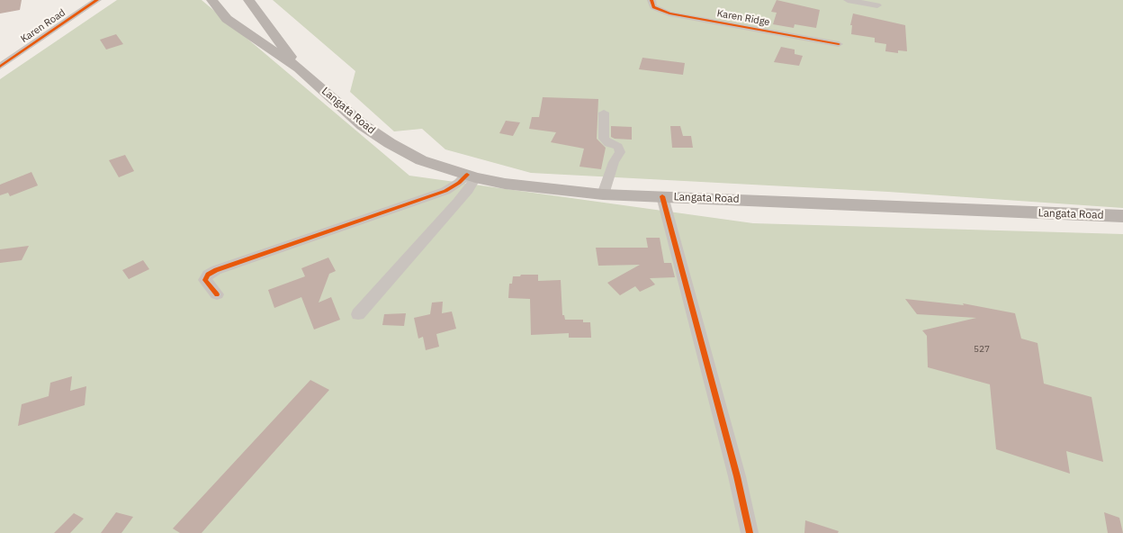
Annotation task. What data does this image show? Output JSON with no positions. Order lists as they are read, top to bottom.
{
  "streets": {
    "main road": ["Langata Road"],
    "street": ["Karen Ridge", "Karen Road"]
  },
  "house_numbers": ["527"]
}
